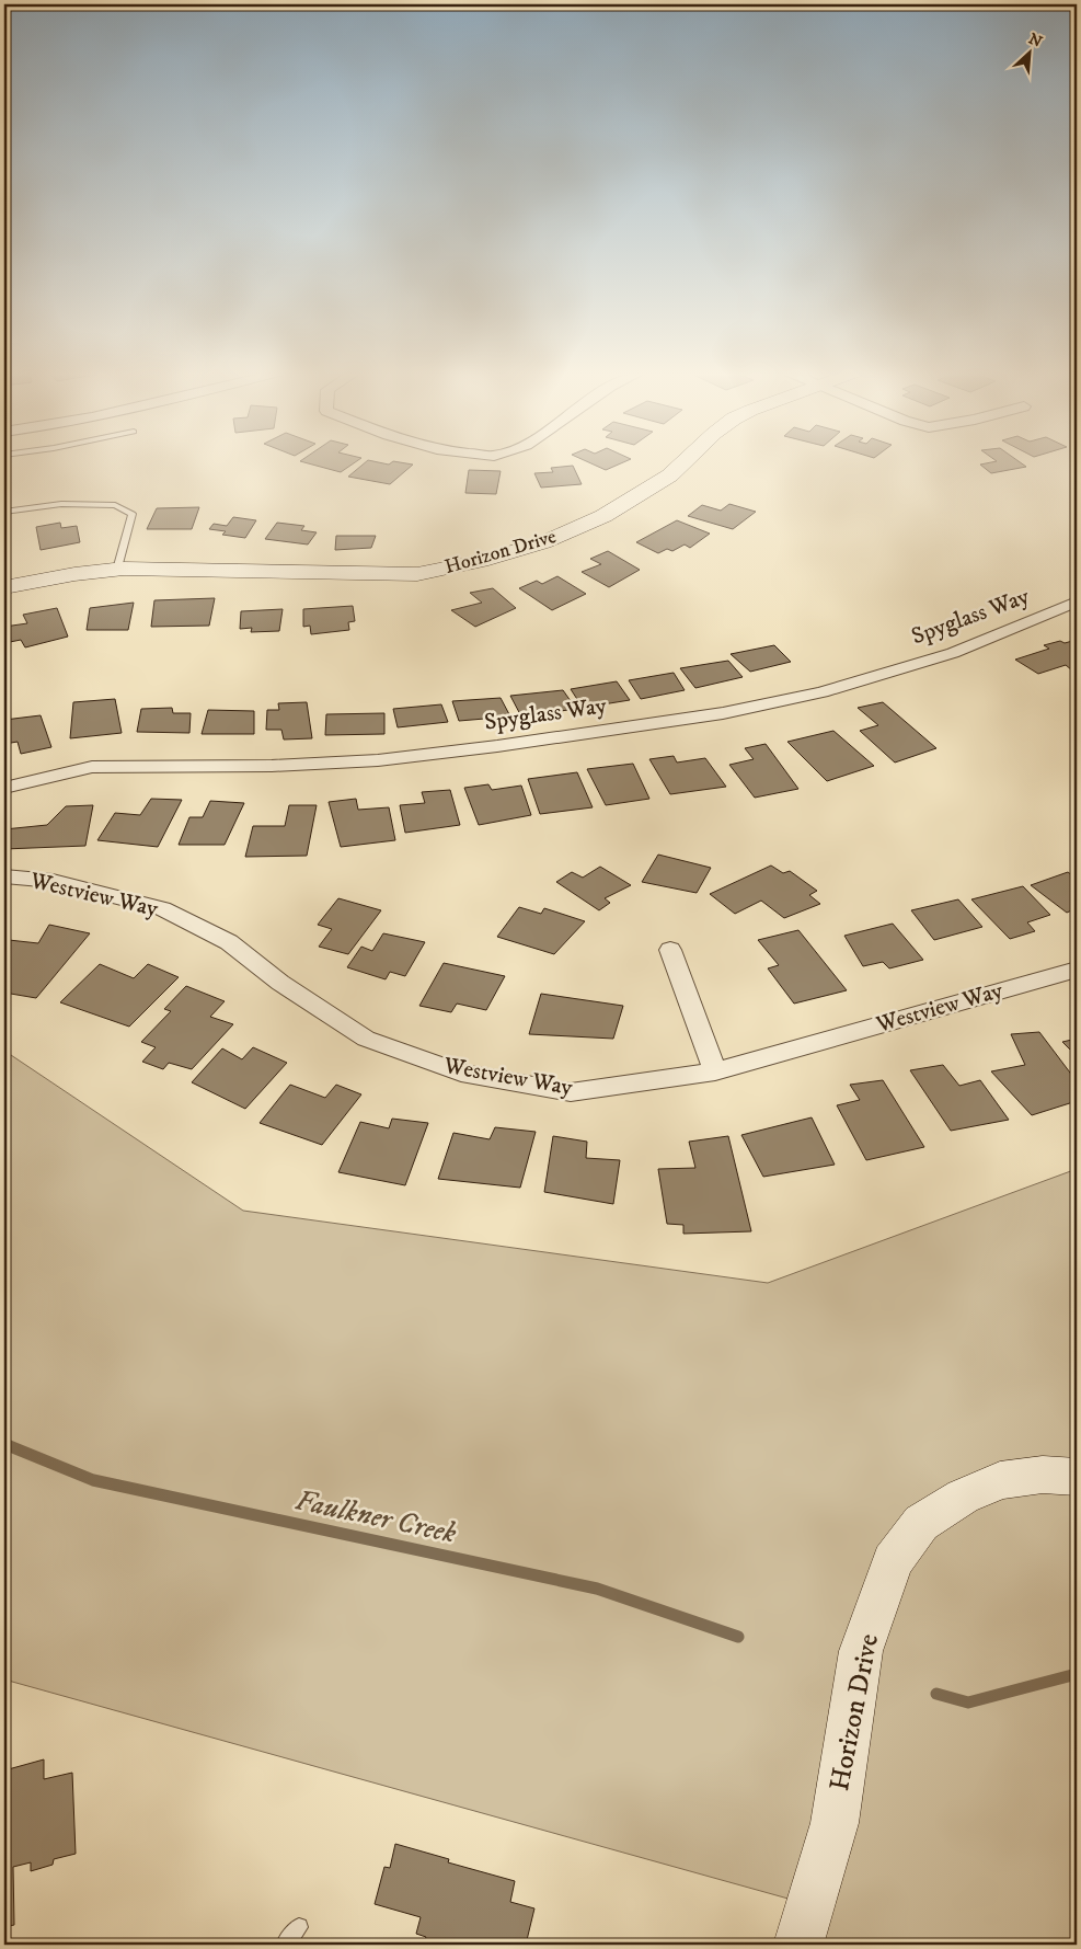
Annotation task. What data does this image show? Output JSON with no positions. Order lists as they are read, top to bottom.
{
  "streets": {
    "street": ["Horizon Drive", "Spyglass Way", "Westview Way"]
  },
  "water": ["Faulkner Creek"],
  "north": "top right"
}
